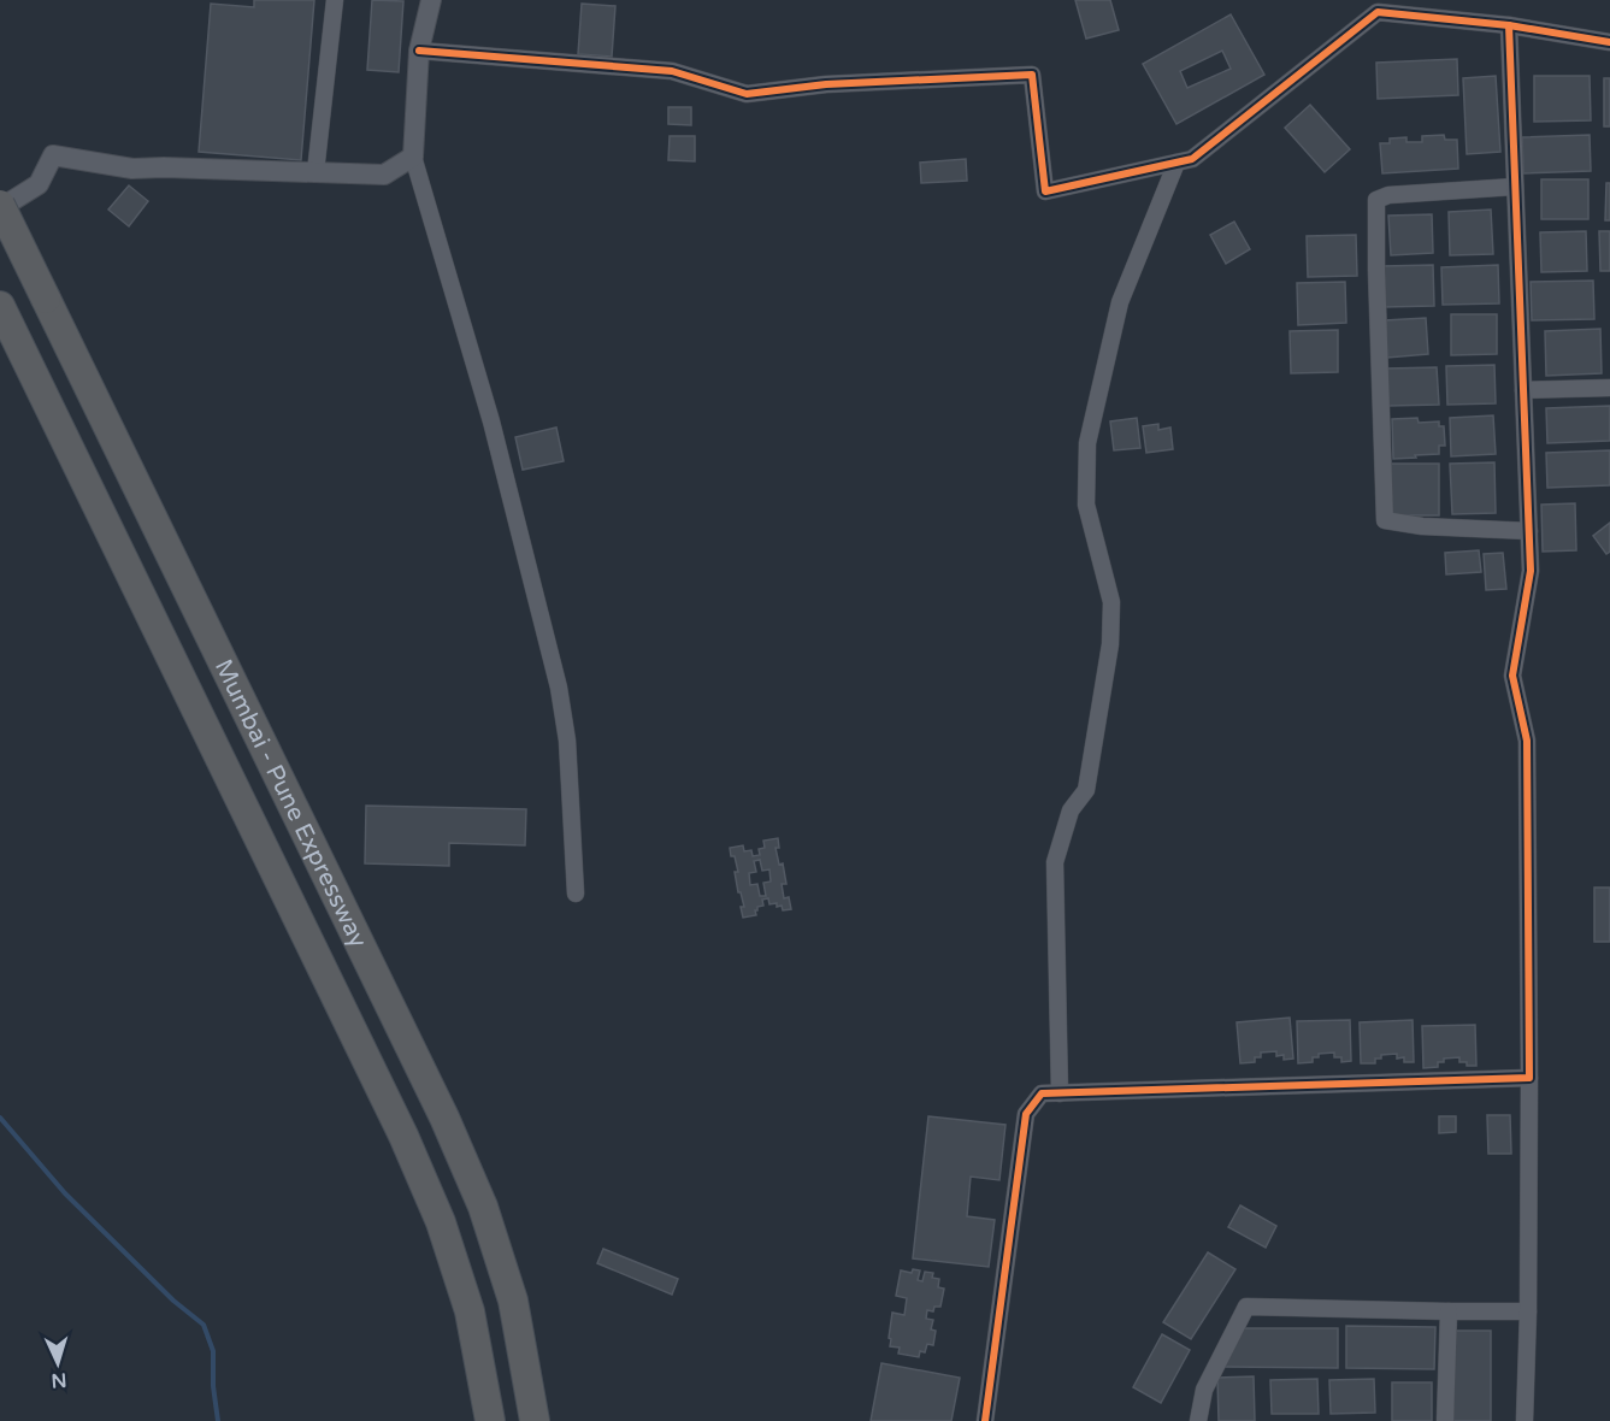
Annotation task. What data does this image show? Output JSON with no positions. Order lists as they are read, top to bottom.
{
  "streets": {
    "highway": ["Mumbai - Pune Expressway"]
  },
  "north": "bottom"
}
